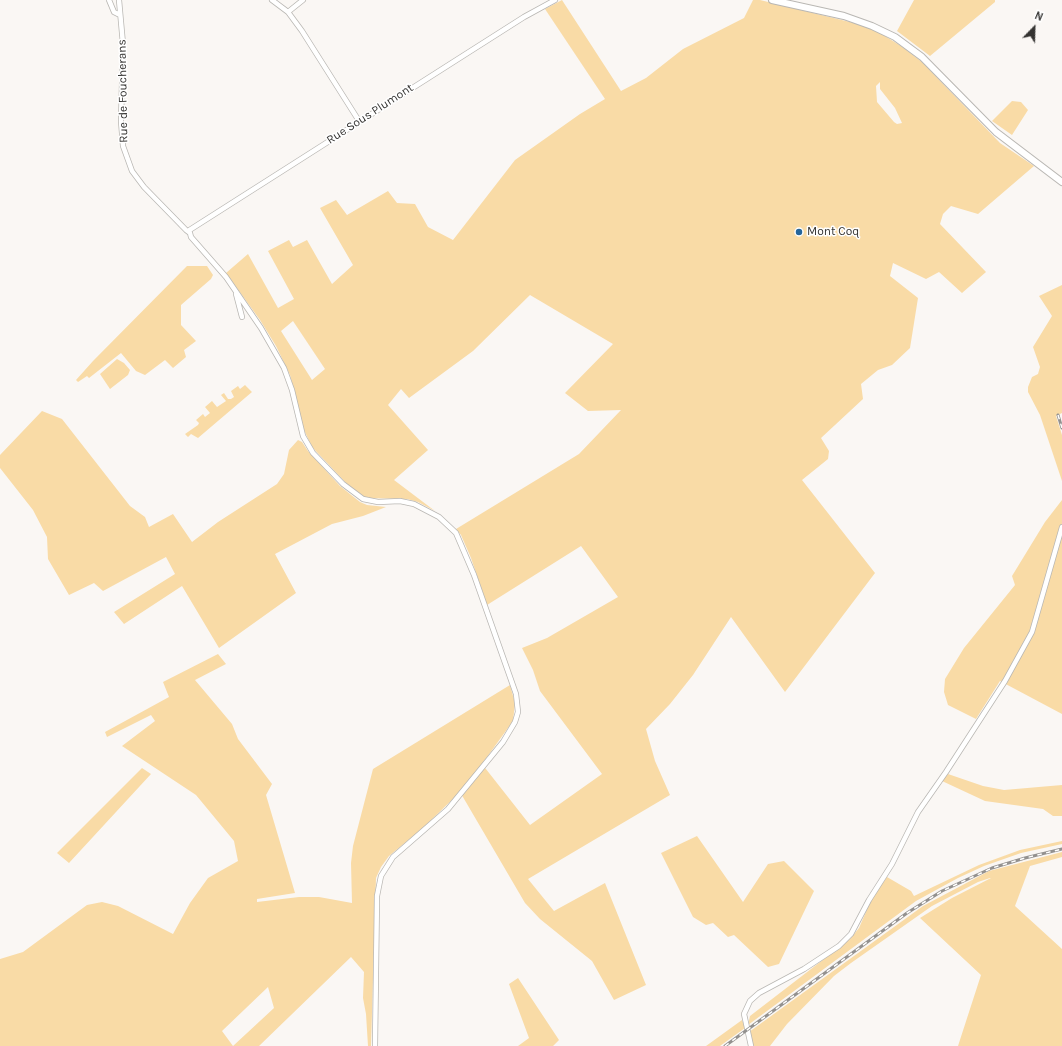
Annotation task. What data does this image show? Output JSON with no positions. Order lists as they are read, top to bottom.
{
  "streets": {
    "street": ["Rue de Foucherans", "Rue Sous Plumont"]
  },
  "crossings": [
    ["Rue de Foucherans", "Rue Sous Plumont"]
  ],
  "places": ["Mont Coq"],
  "north": "top right"
}
